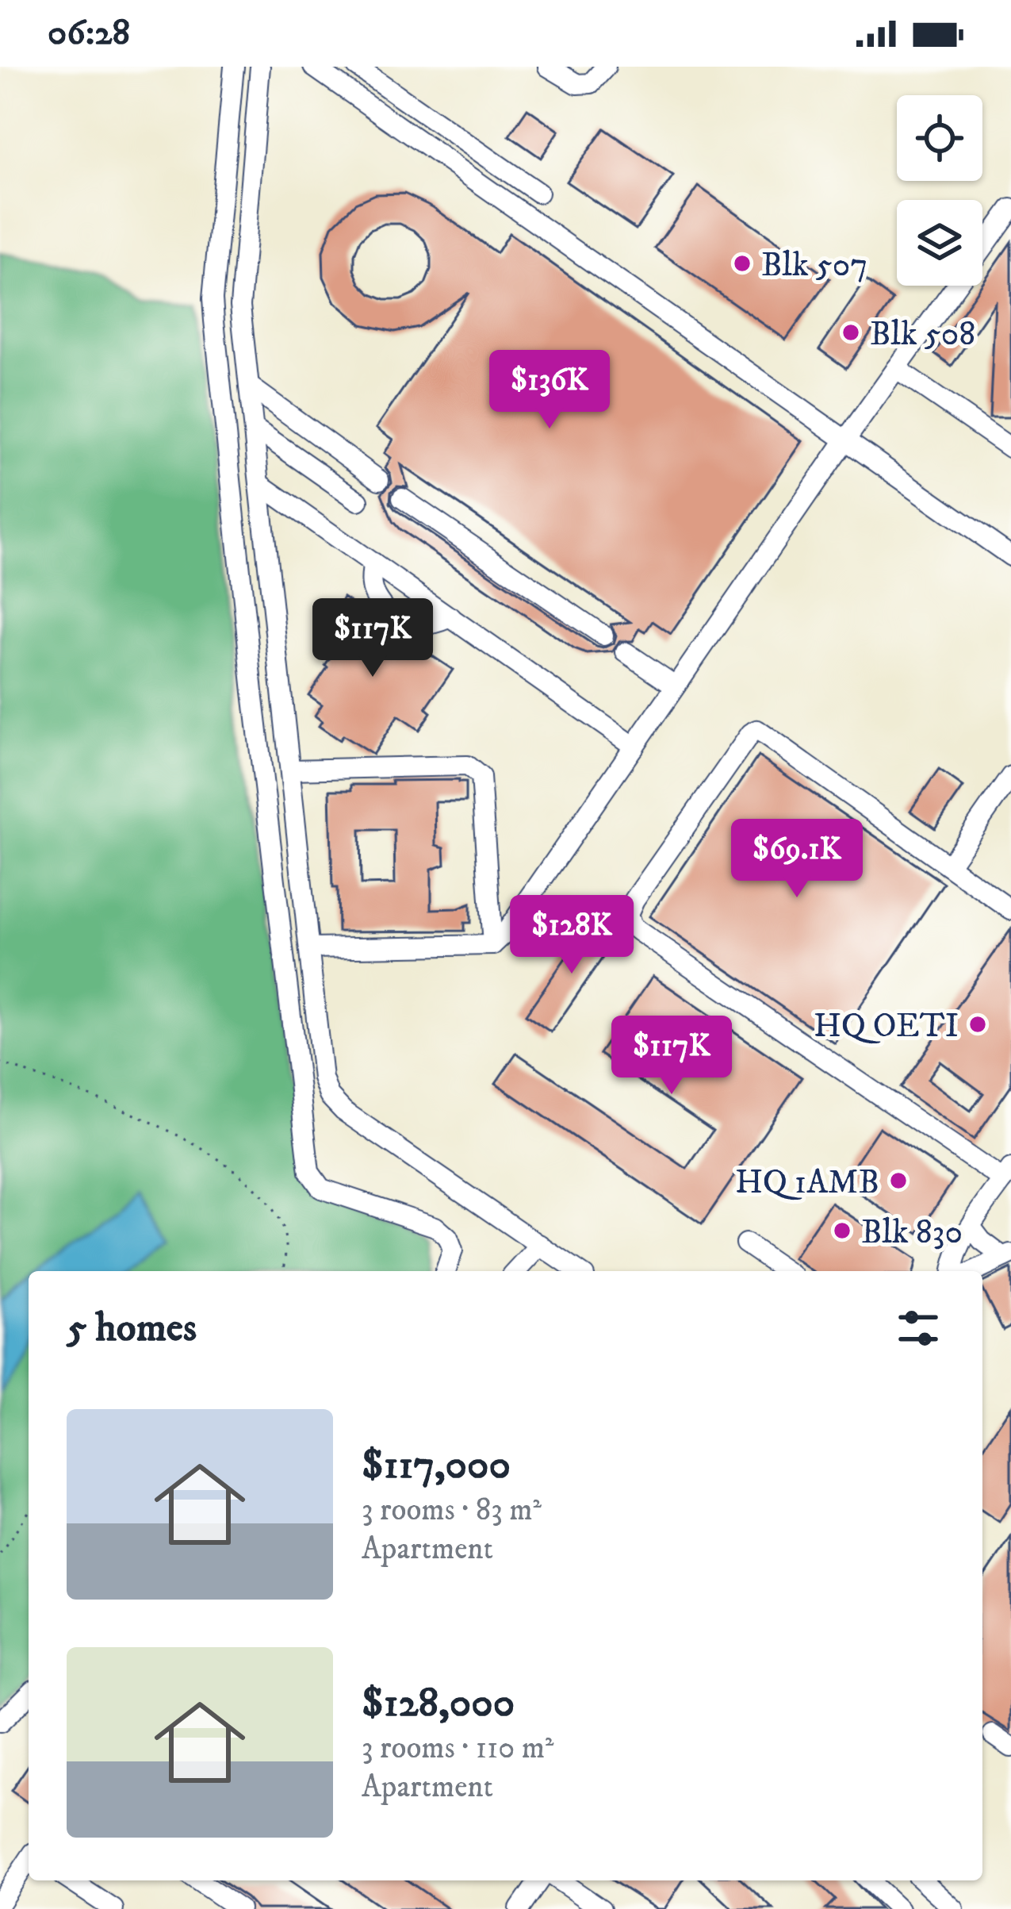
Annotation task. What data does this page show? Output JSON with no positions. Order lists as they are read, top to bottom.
{
  "places": [
    "Blk 507",
    "Blk 508",
    "HQ OETI",
    "HQ 1AMB",
    "Blk 830"
  ],
  "page": {
    "status": "06:28",
    "price": [
      "$136K",
      "$117K",
      "$69.1K",
      "$128K",
      "$117K"
    ],
    "heading": "5 homes",
    "list": [
      {
        "name": "$117,000",
        "note": "3 rooms · 83 m² · Apartment"
      },
      {
        "name": "$128,000",
        "note": "3 rooms · 110 m² · Apartment"
      }
    ]
  }
}
